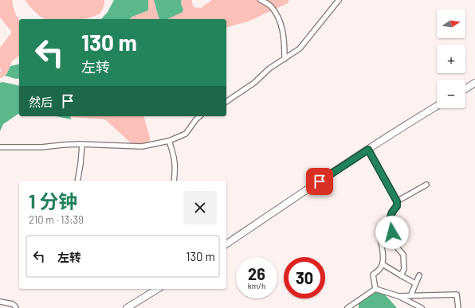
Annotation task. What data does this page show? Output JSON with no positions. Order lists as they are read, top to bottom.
{
  "north": "right",
  "page": {
    "map_buttons": ["+", "−"],
    "turn": ["130 m", "左转"],
    "then": "然后",
    "heading": ["1 分钟", "210 m · 13:39"],
    "list": [
      {
        "name": "左转",
        "value": "130 m"
      }
    ],
    "speed": "26 km/h",
    "limit": "30"
  }
}
